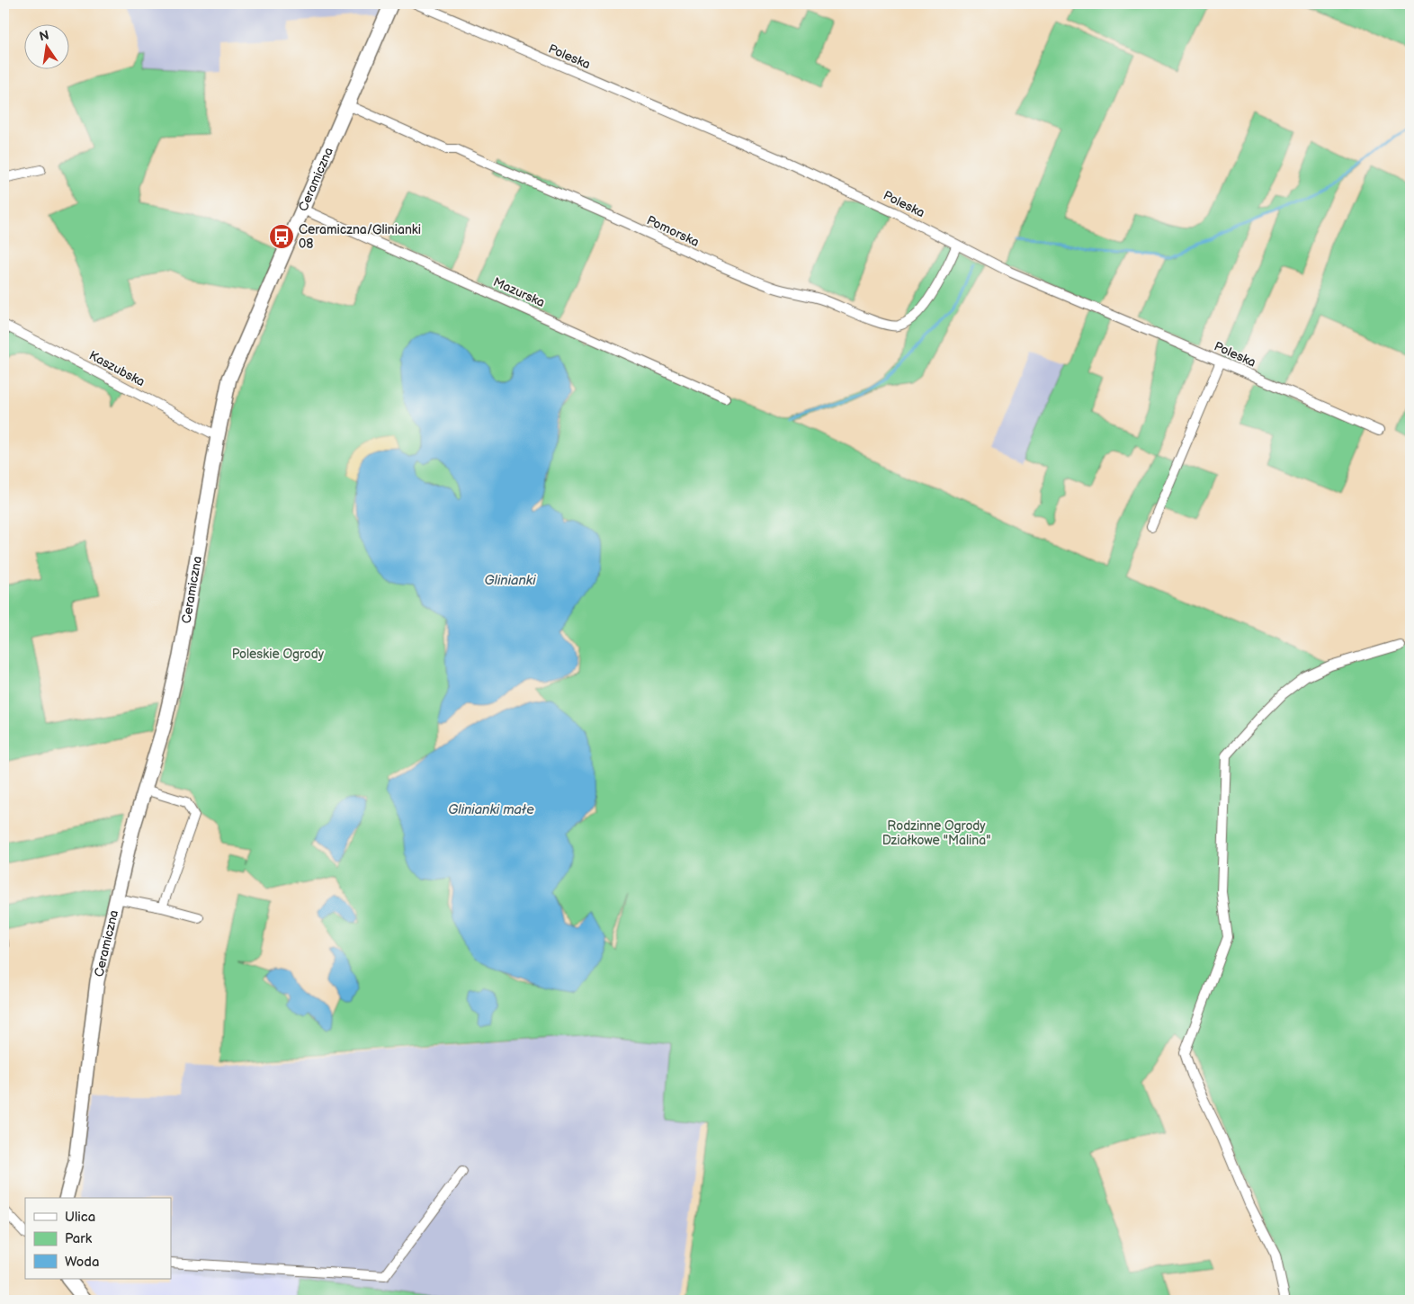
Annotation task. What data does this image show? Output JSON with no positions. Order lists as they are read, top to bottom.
{
  "streets": {
    "street": [
      "Poleska",
      "Ceramiczna",
      "Pomorska",
      "Mazurska",
      "Kaszubska"
    ]
  },
  "crossings": [
    ["Poleska", "Pomorska"],
    ["Ceramiczna", "Pomorska"],
    ["Ceramiczna", "Mazurska"],
    ["Ceramiczna", "Kaszubska"]
  ],
  "water": ["Glinianki", "Glinianki małe"],
  "parks": ["Poleskie Ogrody", "Rodzinne Ogrody Działkowe \"Malina\""],
  "places": {
    "bus stop": ["Ceramiczna/Glinianki 08"]
  },
  "legend": ["Ulica", "Park", "Woda"],
  "north": "top"
}
